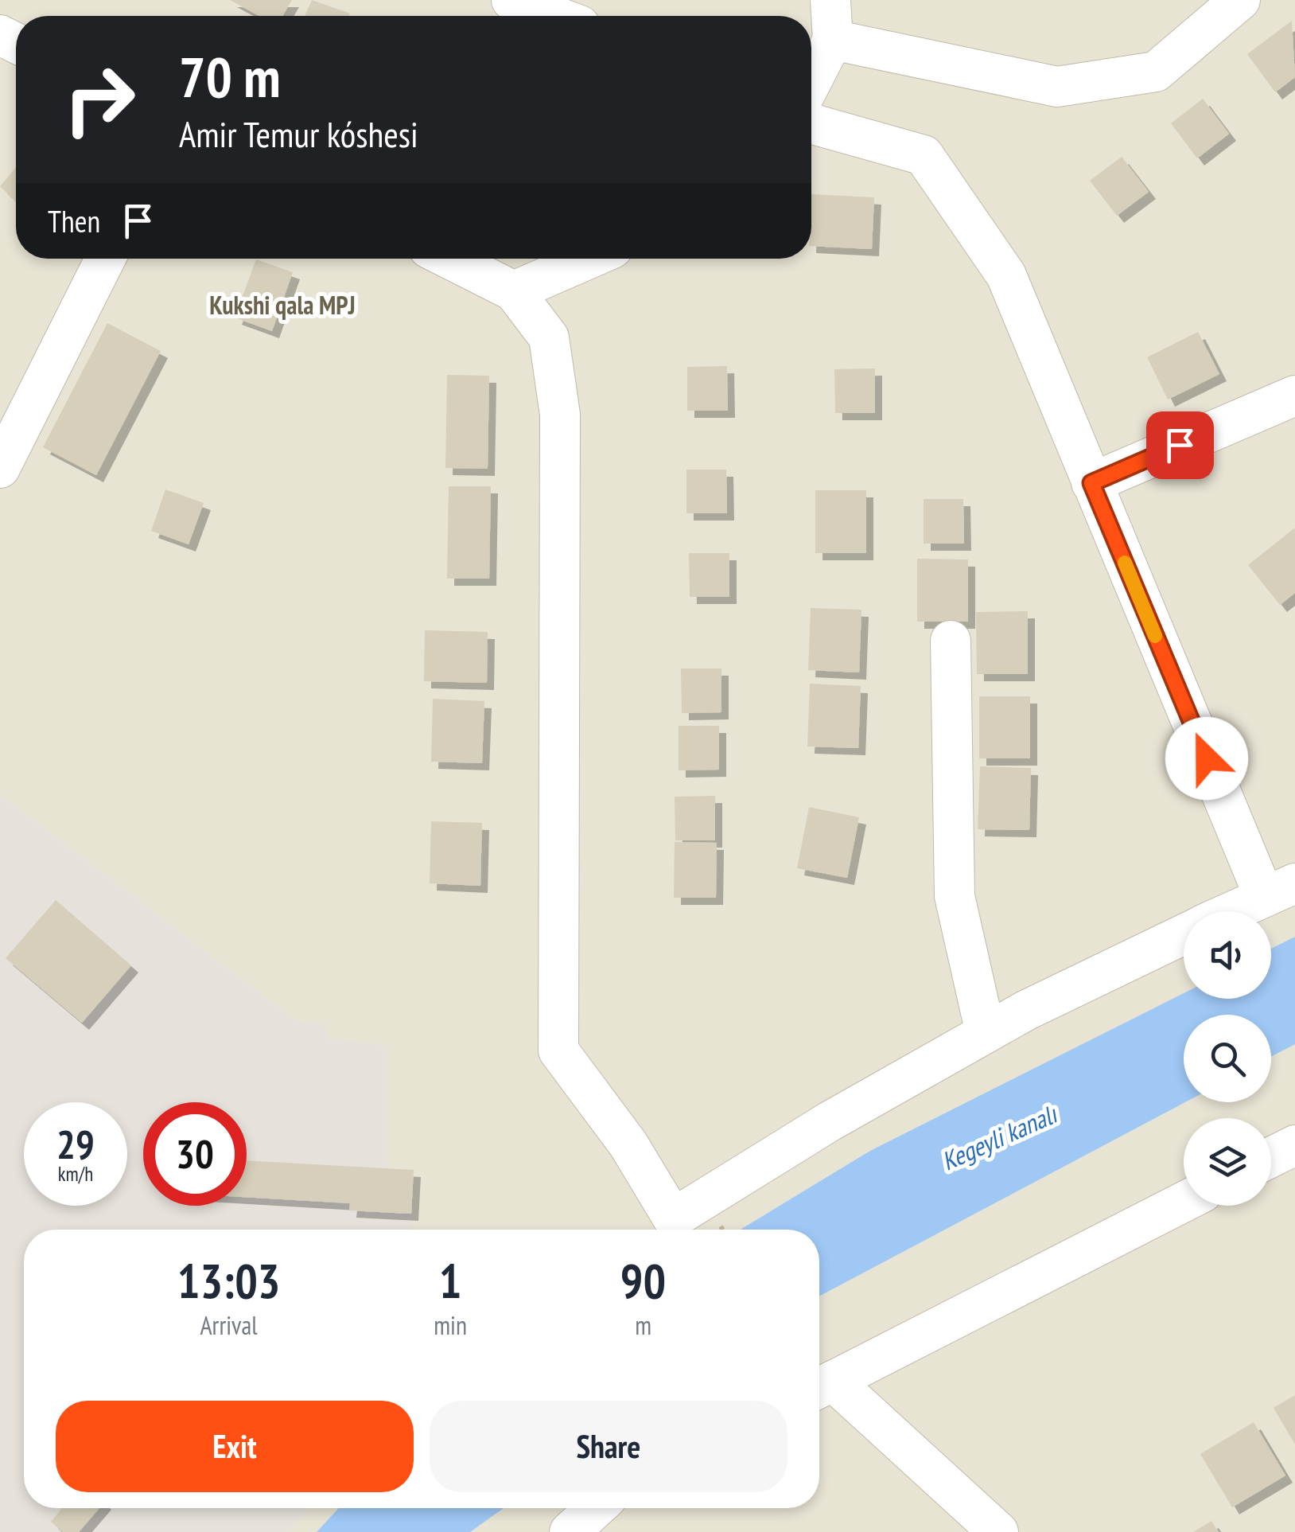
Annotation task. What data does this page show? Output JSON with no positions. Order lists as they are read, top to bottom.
{
  "districts": ["Kukshi qala MPJ"],
  "water": ["Kegeyli kanalı"],
  "page": {
    "turn": ["70 m", "Amir Temur kóshesi"],
    "then": "Then",
    "speed": "29 km/h",
    "limit": "30",
    "eta": [
      "13:03",
      "Arrival",
      "1",
      "min",
      "90",
      "m"
    ],
    "buttons": ["Exit", "Share"]
  }
}
